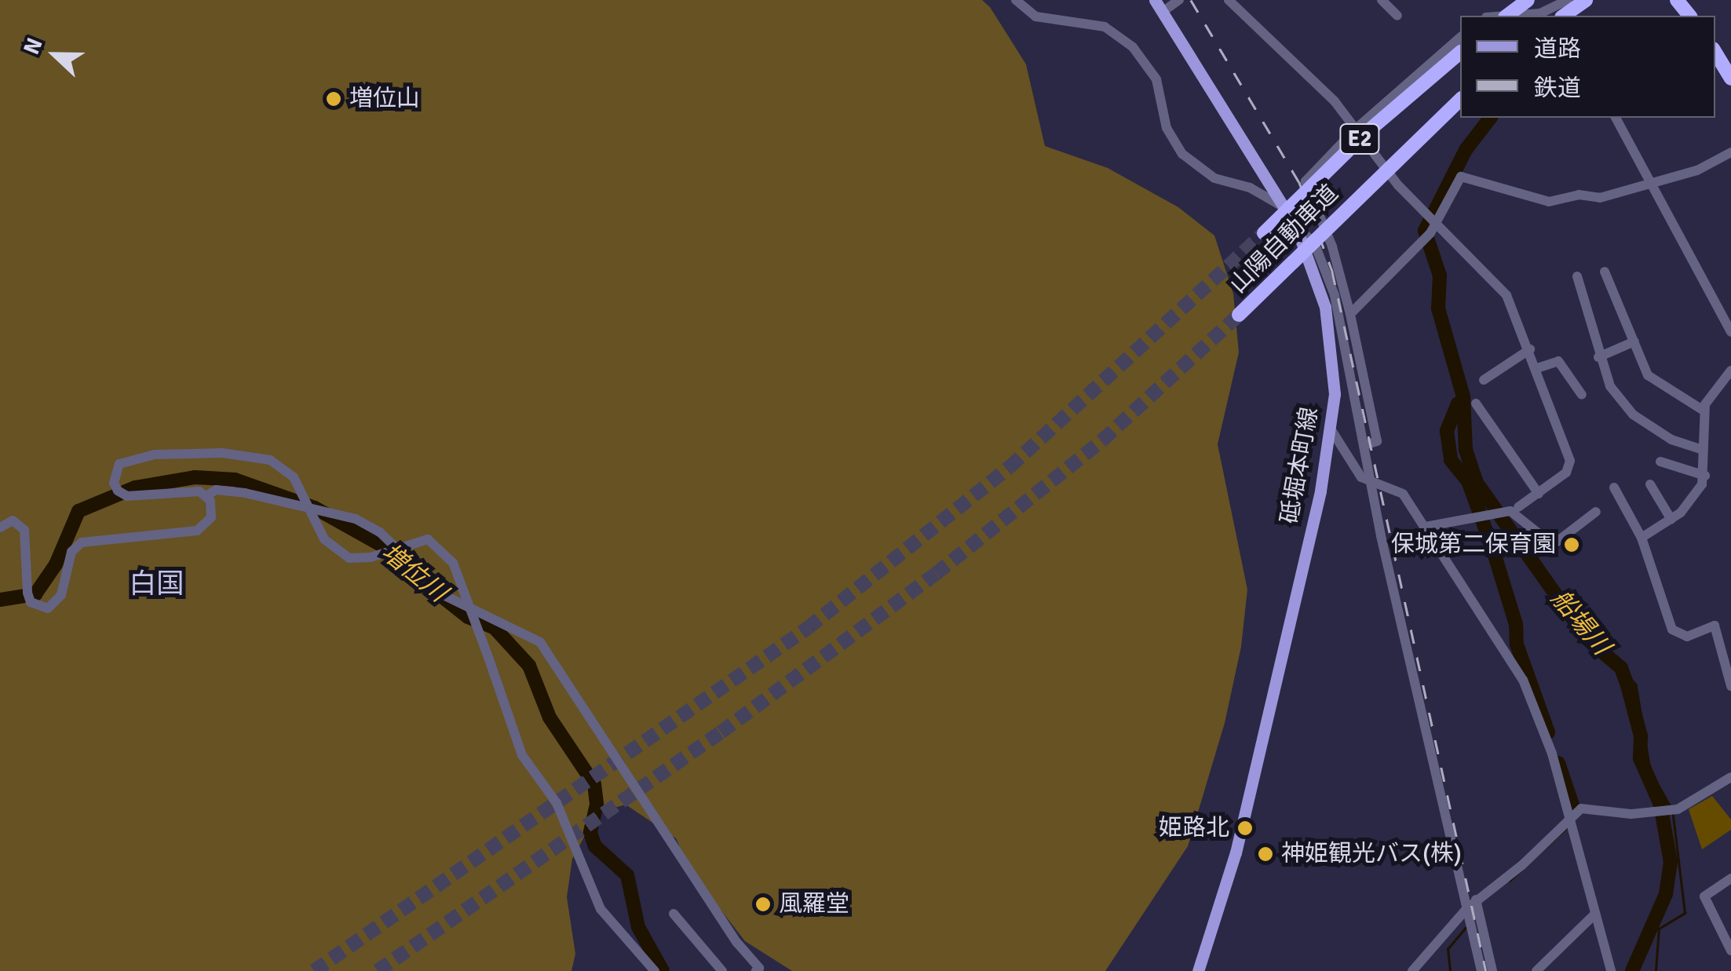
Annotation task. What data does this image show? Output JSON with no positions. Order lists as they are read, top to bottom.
{
  "streets": {
    "highway": ["E2", "山陽自動車道"],
    "main road": ["砥堀本町線"]
  },
  "districts": ["白国"],
  "water": ["増位川", "船場川"],
  "places": [
    "増位山",
    "保城第二保育園",
    "姫路北",
    "神姫観光バス(株)",
    "風羅堂"
  ],
  "legend": ["道路", "鉄道"],
  "north": "left"
}
